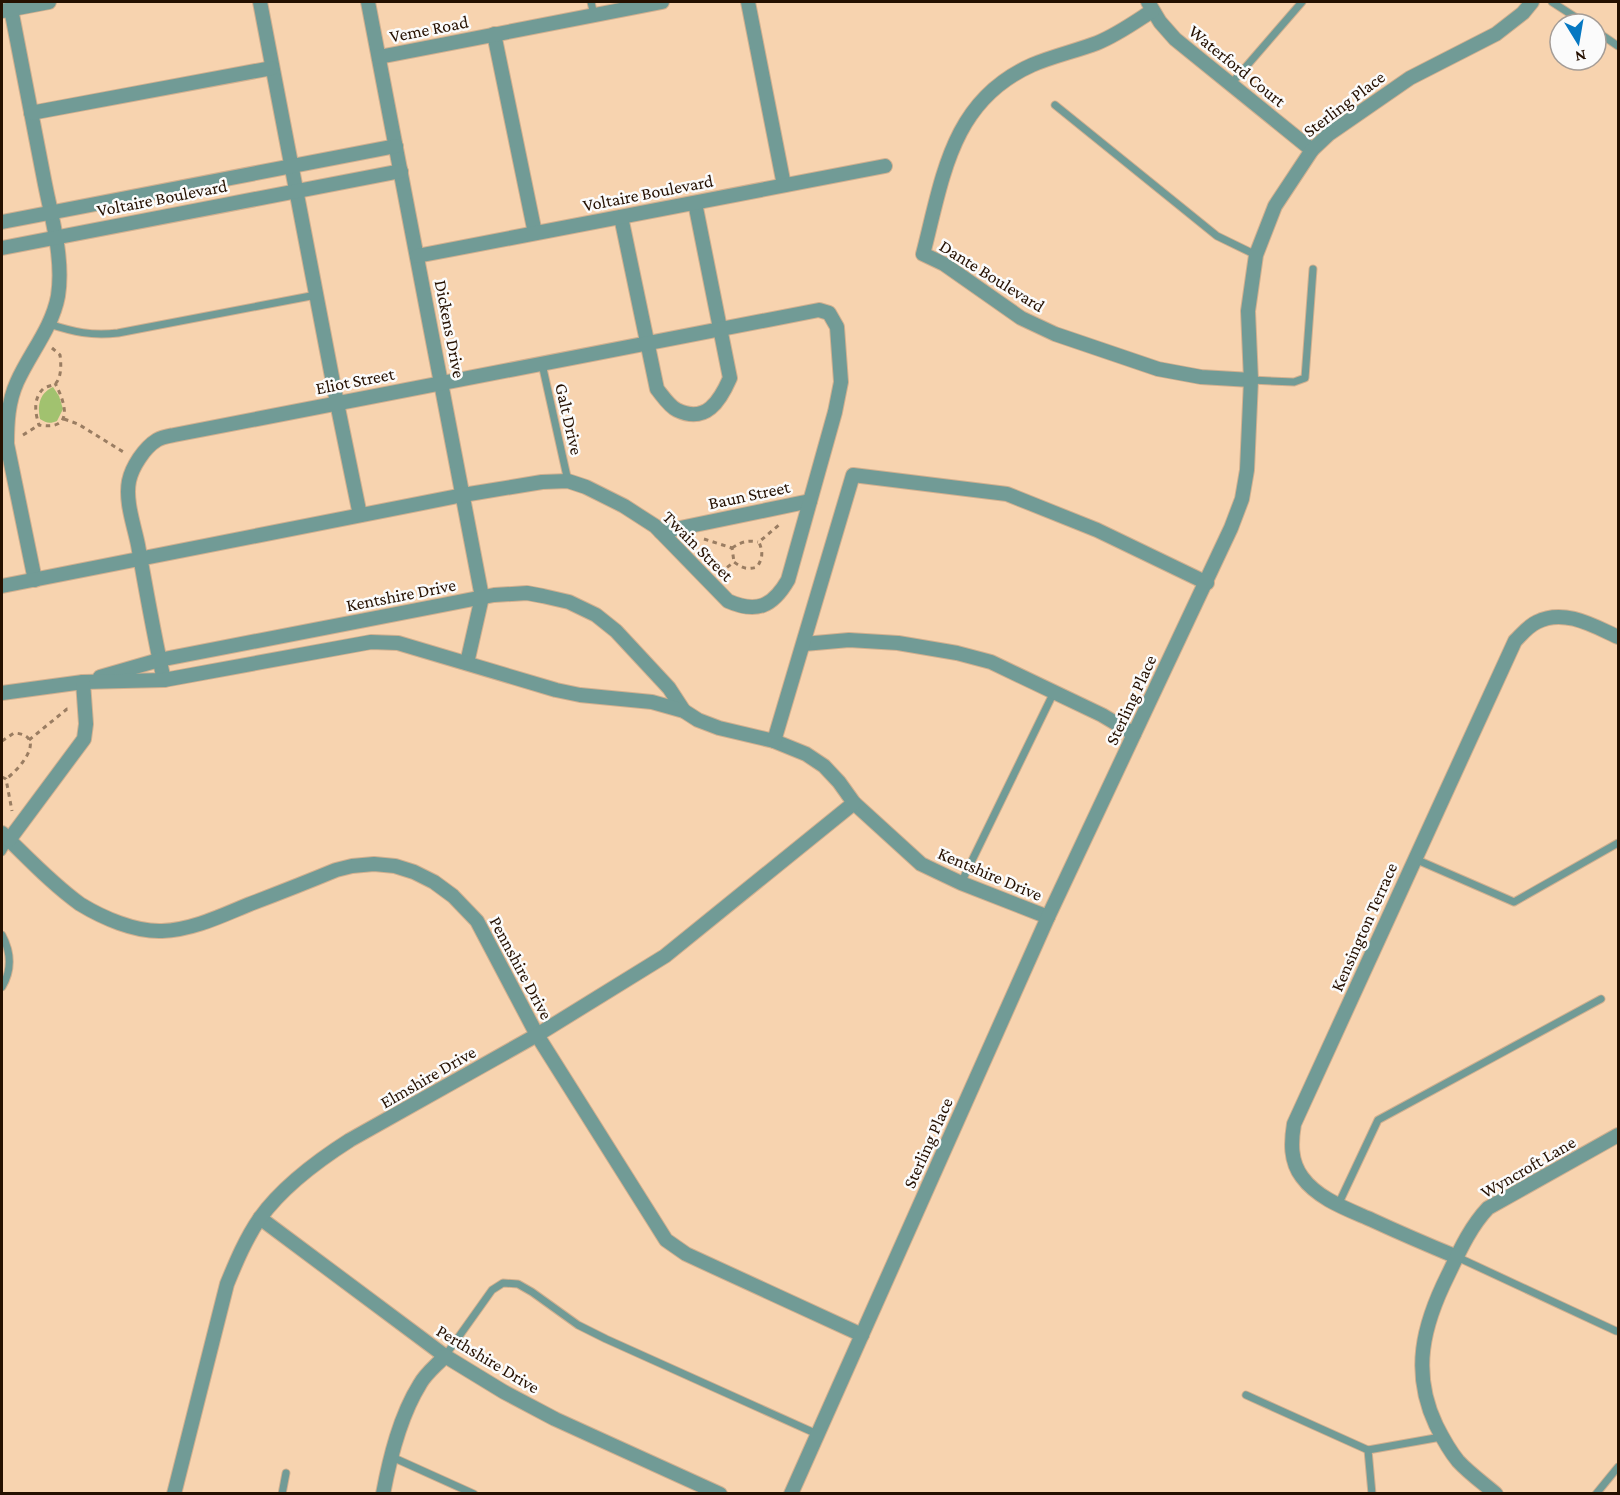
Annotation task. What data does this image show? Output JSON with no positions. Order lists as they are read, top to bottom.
{
  "streets": {
    "street": [
      "Veme Road",
      "Waterford Court",
      "Sterling Place",
      "Voltaire Boulevard",
      "Dante Boulevard",
      "Dickens Drive",
      "Eliot Street",
      "Baun Street",
      "Twain Street",
      "Kentshire Drive",
      "Kensington Terrace",
      "Pennshire Drive",
      "Elmshire Drive",
      "Wyncroft Lane",
      "Perthshire Drive"
    ],
    "lane": ["Galt Drive"]
  },
  "crossings": [
    ["Veme Road", "Dickens Drive"],
    ["Waterford Court", "Sterling Place"],
    ["Waterford Court", "Dante Boulevard"],
    ["Sterling Place", "Dante Boulevard"],
    ["Sterling Place", "Kentshire Drive"],
    ["Sterling Place", "Pennshire Drive"],
    ["Voltaire Boulevard", "Dickens Drive"],
    ["Dickens Drive", "Eliot Street"],
    ["Dickens Drive", "Twain Street"],
    ["Dickens Drive", "Kentshire Drive"],
    ["Eliot Street", "Galt Drive"],
    ["Eliot Street", "Twain Street"],
    ["Eliot Street", "Kentshire Drive"],
    ["Galt Drive", "Twain Street"],
    ["Baun Street", "Twain Street"],
    ["Kentshire Drive", "Elmshire Drive"],
    ["Kensington Terrace", "Wyncroft Lane"],
    ["Pennshire Drive", "Elmshire Drive"],
    ["Elmshire Drive", "Perthshire Drive"]
  ],
  "north": "bottom"
}
